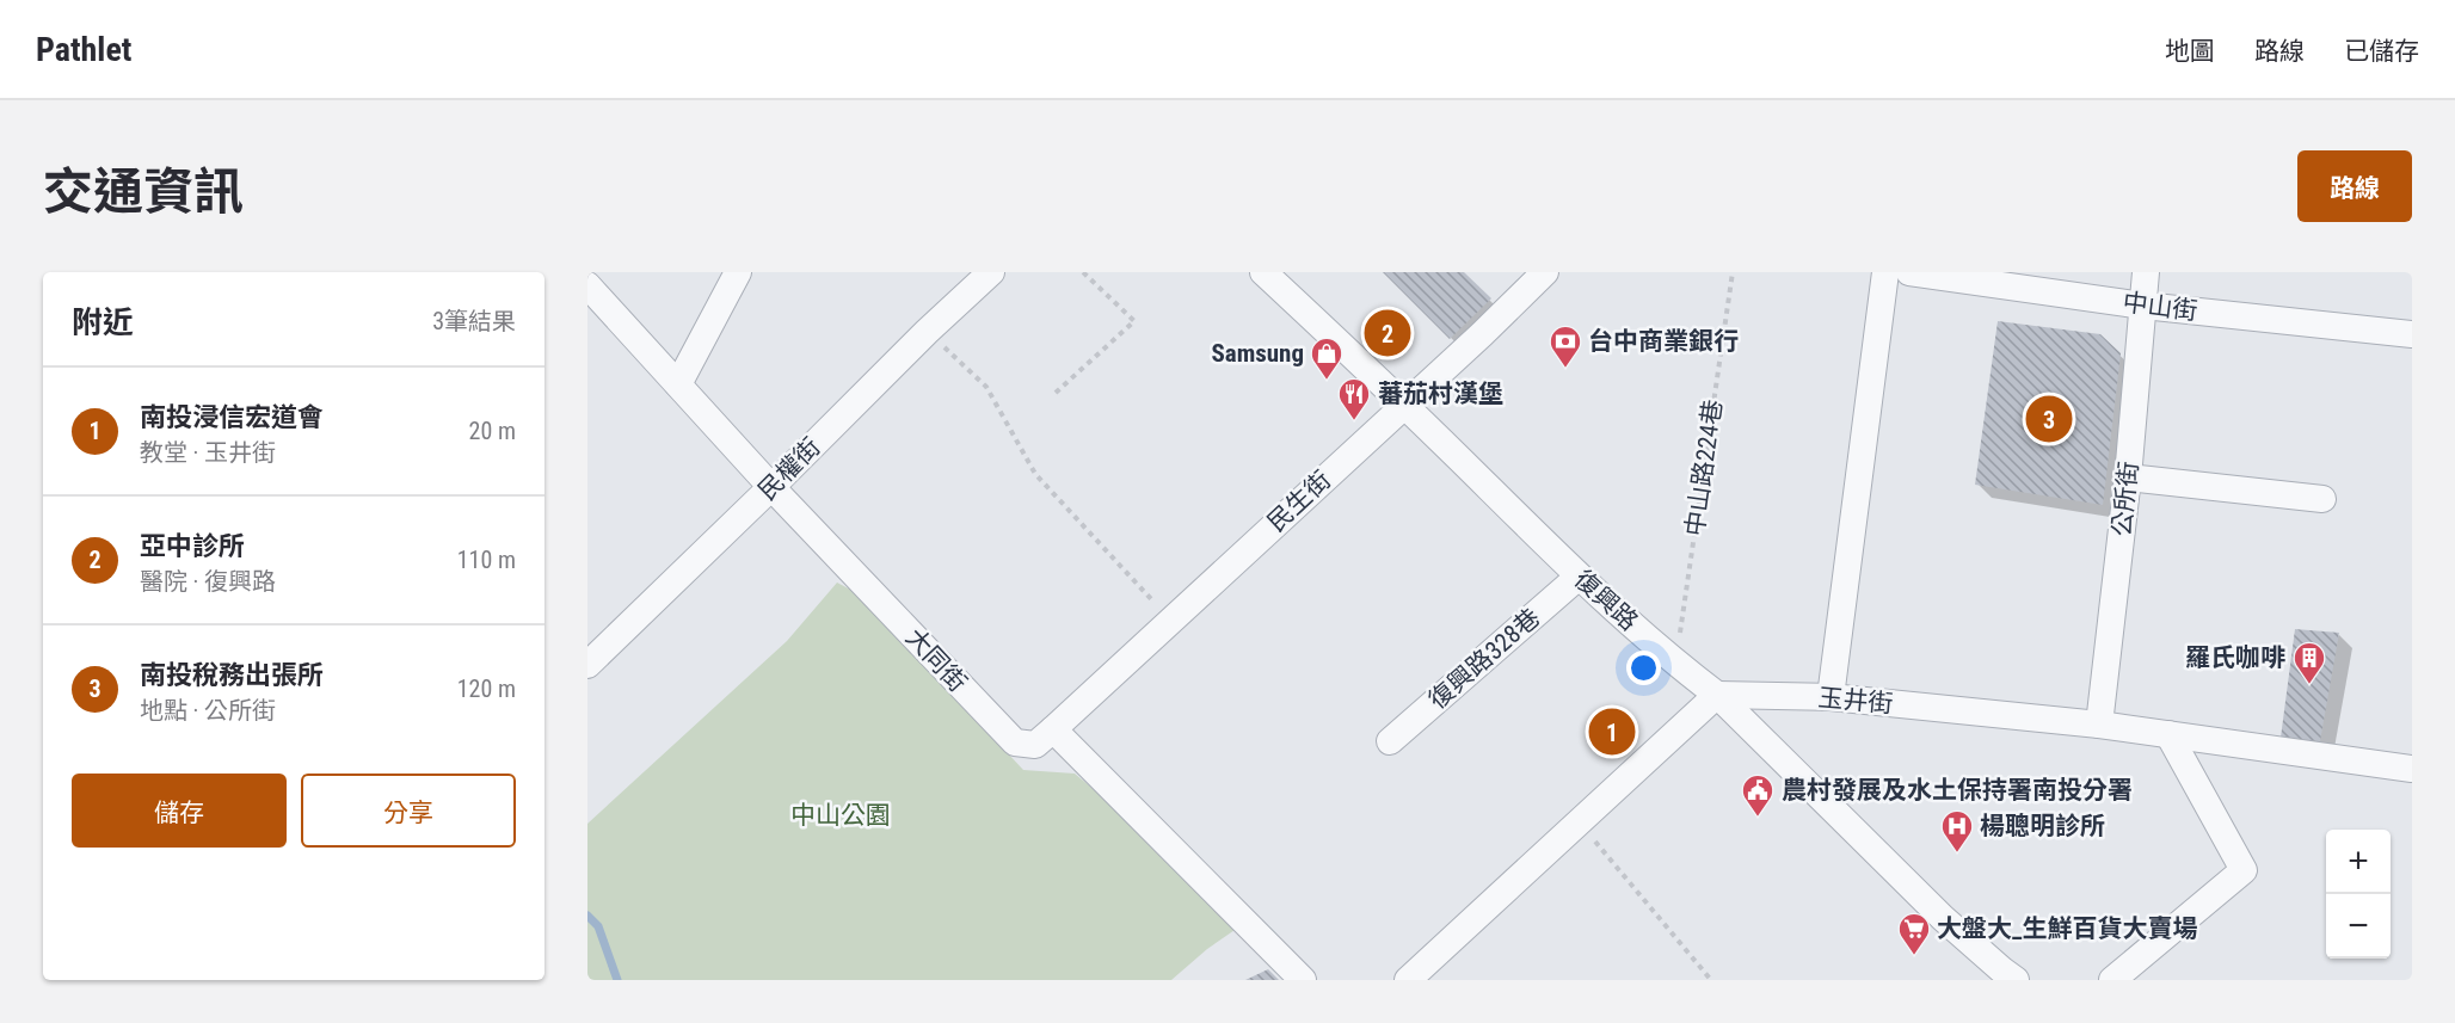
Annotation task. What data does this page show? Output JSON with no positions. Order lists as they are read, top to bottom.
{
  "streets": {
    "street": [
      "中山街",
      "民權街",
      "公所街",
      "民生街",
      "復興路",
      "復興路328巷",
      "大同街",
      "玉井街"
    ],
    "path": ["中山路224巷"]
  },
  "crossings": [
    ["中山街", "公所街"],
    ["中山路224巷", "復興路"],
    ["民權街", "大同街"],
    ["公所街", "玉井街"],
    ["民生街", "復興路"],
    ["民生街", "大同街"],
    ["復興路", "復興路328巷"],
    ["復興路", "玉井街"]
  ],
  "parks": ["中山公園"],
  "places": {
    "bank": ["台中商業銀行"],
    "shop": ["Samsung"],
    "restaurant": ["蕃茄村漢堡"],
    "building": ["羅氏咖啡"],
    "public building": ["農村發展及水土保持署南投分署"],
    "hospital": ["楊聰明診所"],
    "supermarket": ["大盤大_生鮮百貨大賣場"]
  },
  "page": {
    "header": "Pathlet",
    "nav": ["地圖", "路線", "已儲存"],
    "title": "交通資訊",
    "buttons": [
      "路線",
      ["儲存", "分享"]
    ],
    "heading": ["附近", "3筆結果"],
    "pins": ["2", "3", "1"],
    "list": [
      {
        "mark": "1",
        "name": "南投浸信宏道會",
        "note": "教堂 · 玉井街",
        "value": "20 m"
      },
      {
        "mark": "2",
        "name": "亞中診所",
        "note": "醫院 · 復興路",
        "value": "110 m"
      },
      {
        "mark": "3",
        "name": "南投稅務出張所",
        "note": "地點 · 公所街",
        "value": "120 m"
      }
    ],
    "map_buttons": ["+", "−"]
  }
}
